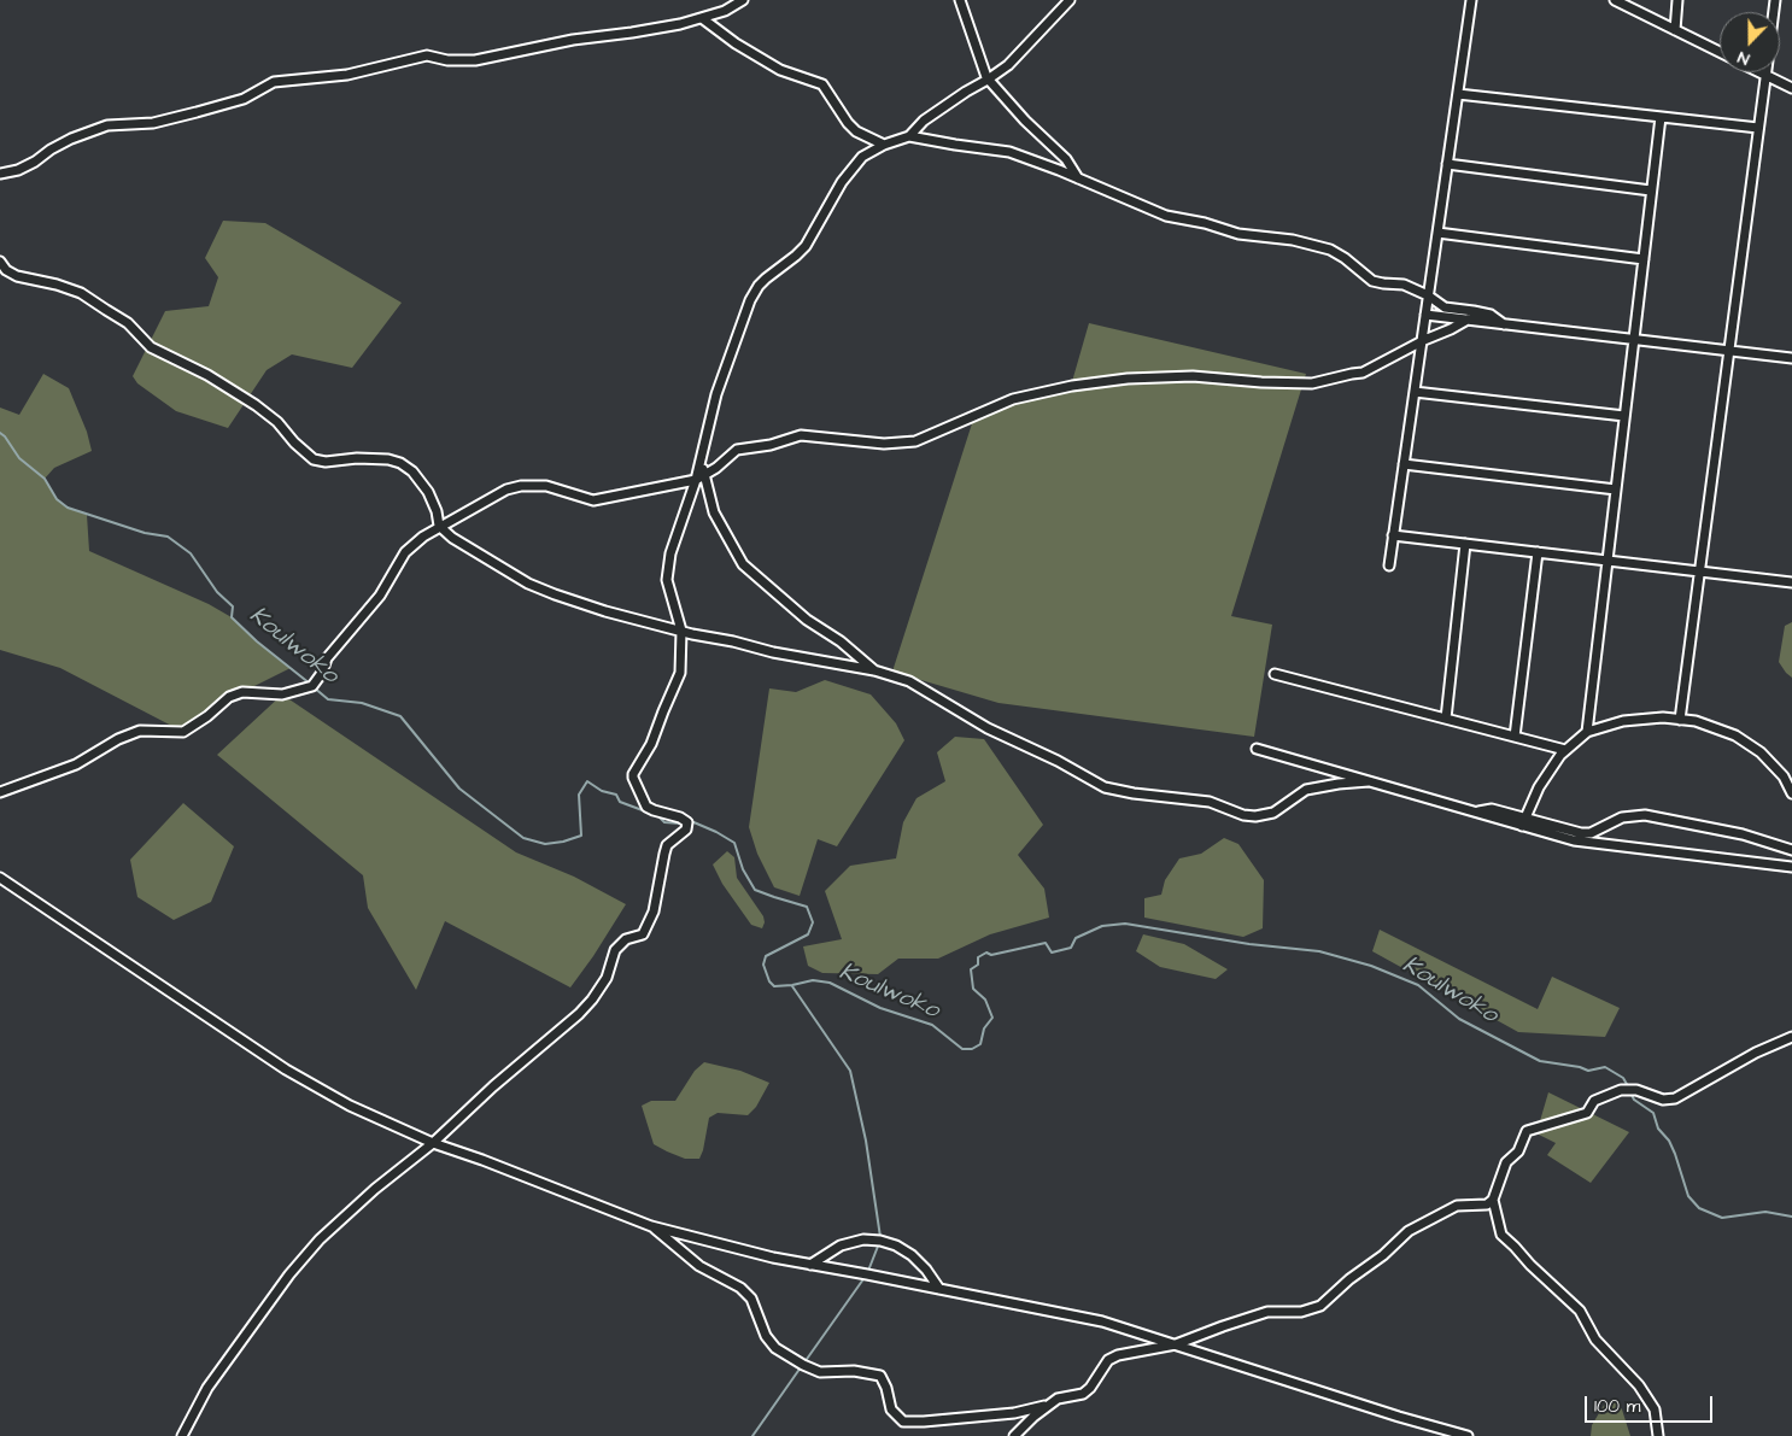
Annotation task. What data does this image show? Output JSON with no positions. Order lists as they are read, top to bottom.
{
  "water": ["Koulwoko"],
  "scale_bar": "100 m",
  "north": "bottom"
}
